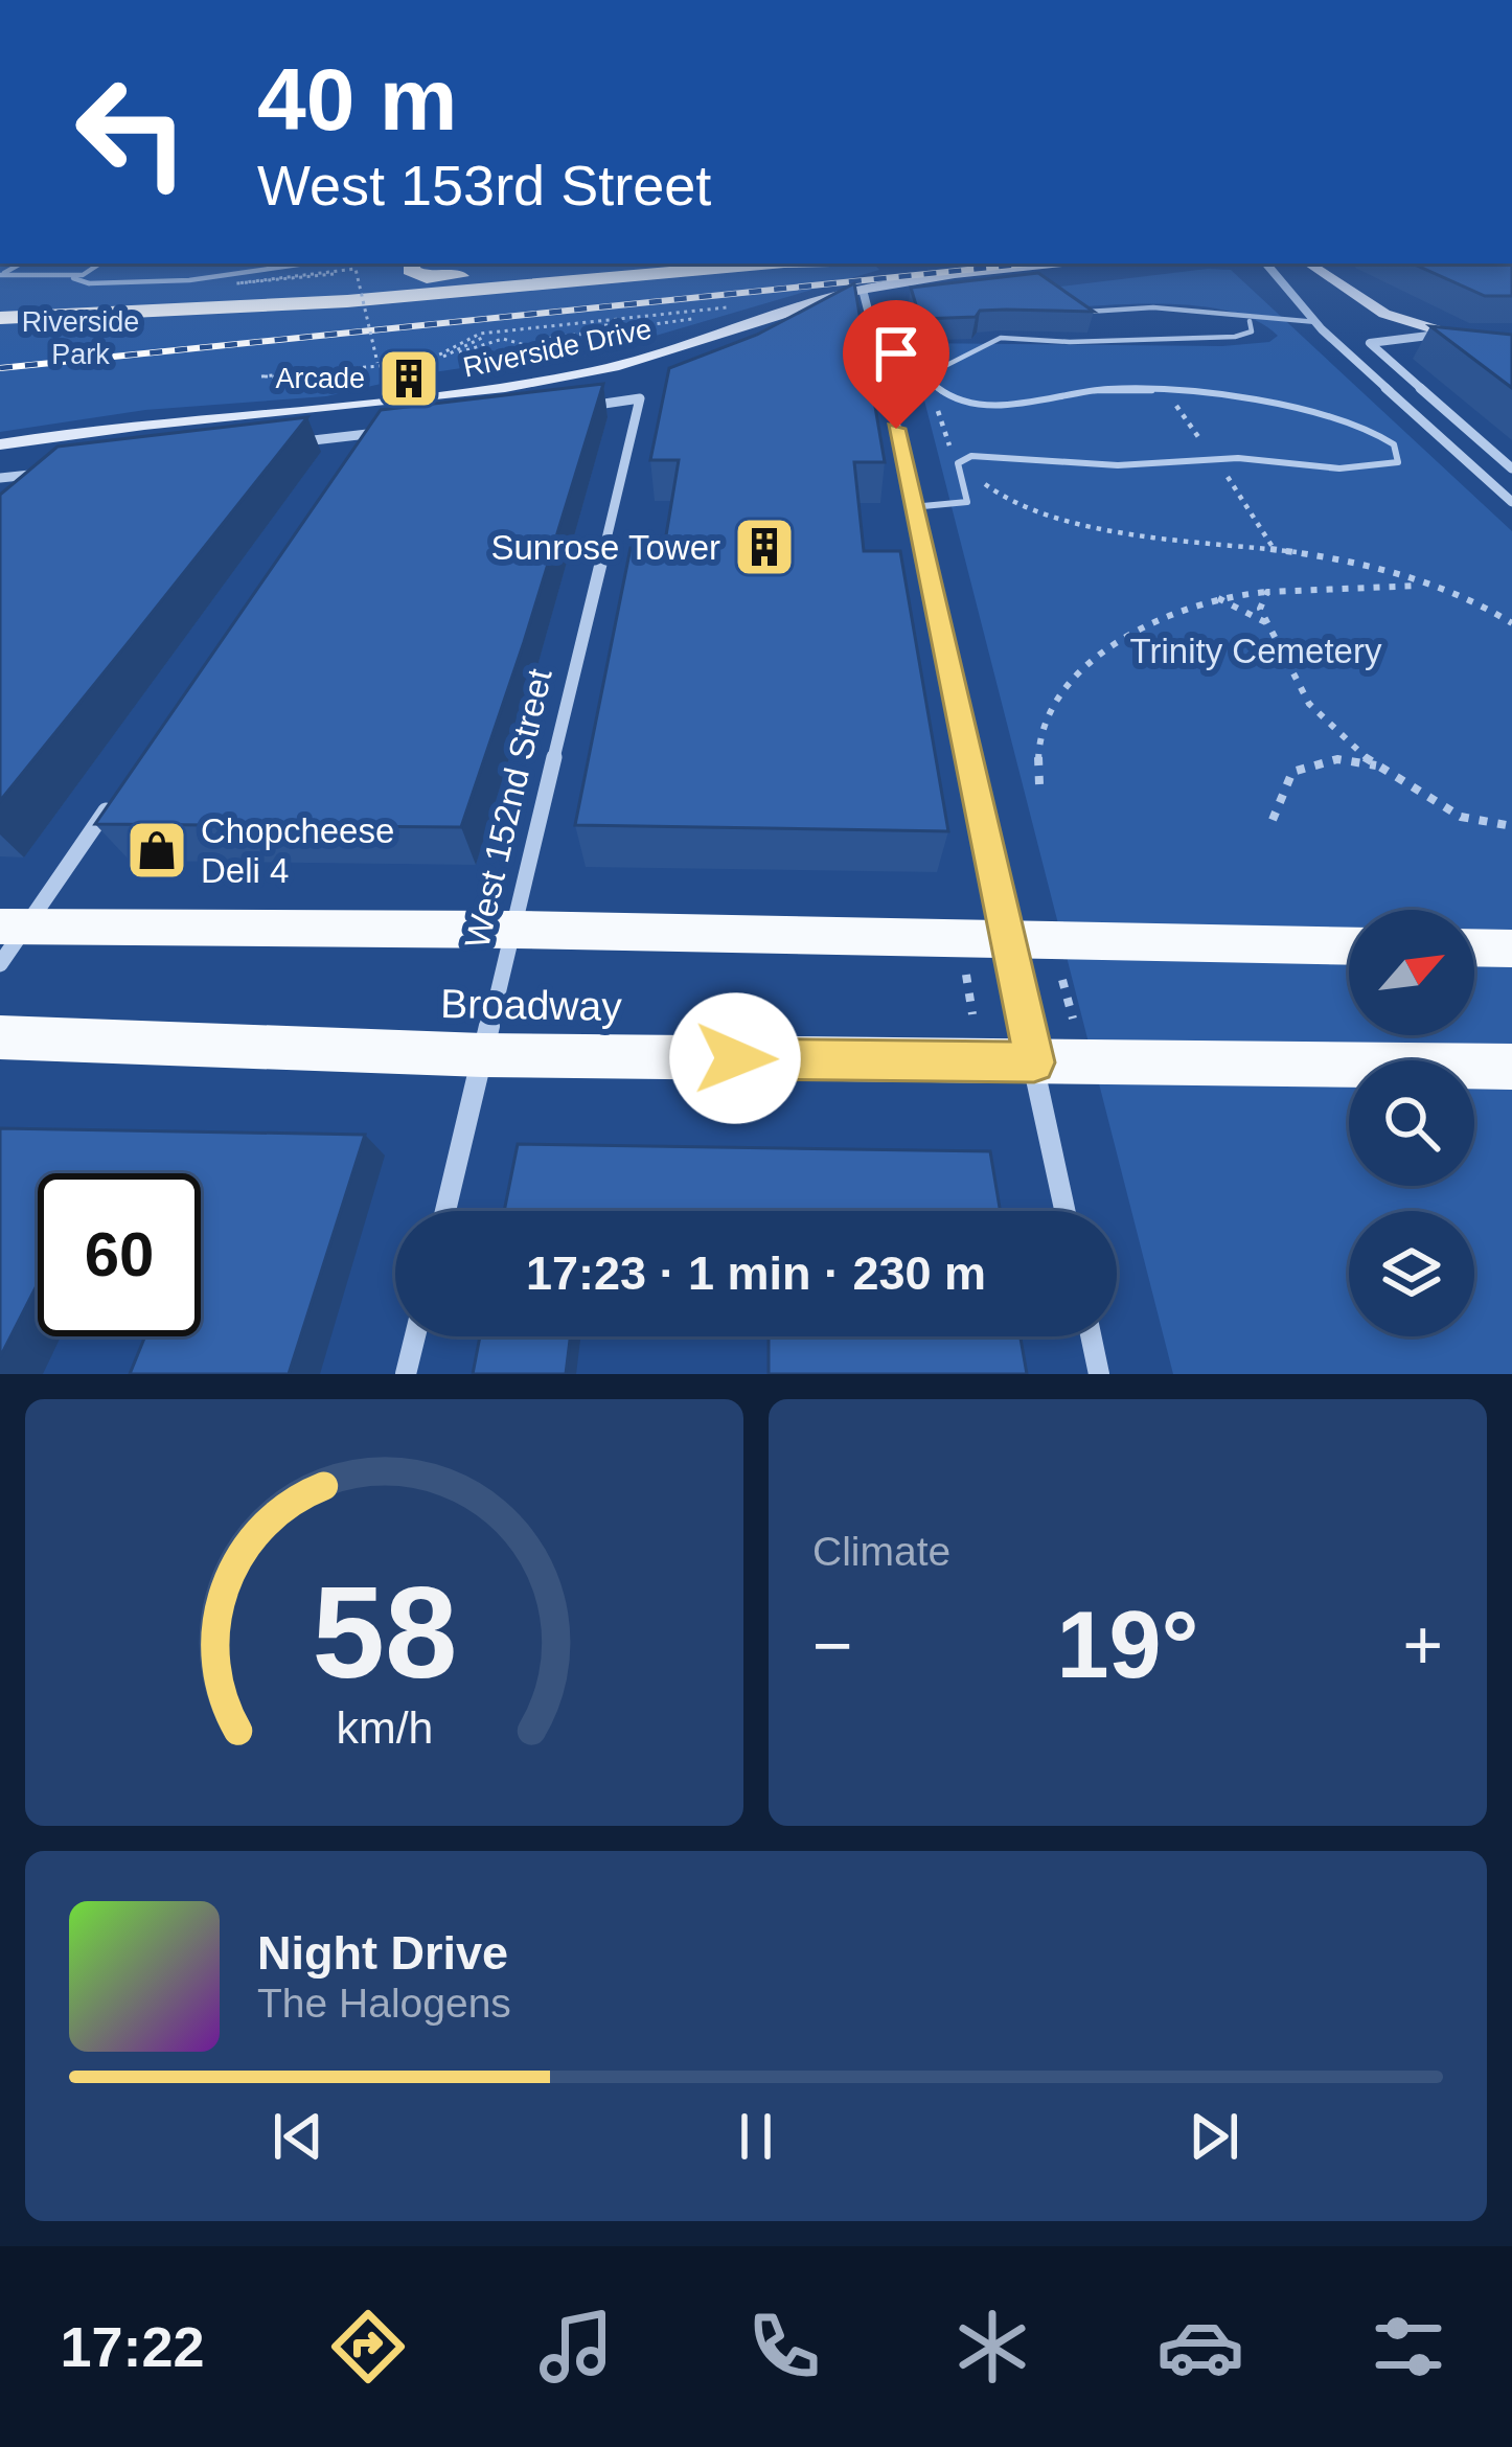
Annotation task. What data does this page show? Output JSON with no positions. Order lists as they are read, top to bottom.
{
  "streets": {
    "main road": ["Riverside Drive", "Broadway"],
    "street": ["West 152nd Street"]
  },
  "crossings": [
    ["Riverside Drive", "West 152nd Street"],
    ["West 152nd Street", "Broadway"]
  ],
  "parks": ["Riverside Park", "Trinity Cemetery"],
  "places": {
    "building": ["Arcade", "Sunrose Tower"],
    "shop": ["Chopcheese Deli 4"]
  },
  "north": "top right",
  "page": {
    "turn": ["40 m", "West 153rd Street"],
    "limit": "60",
    "trip": "17:23 · 1 min · 230 m",
    "tile": "Climate",
    "heat": ["−", "19°", "+"],
    "song": ["Night Drive", "The Halogens"],
    "tabs": "17:22",
    "gauge": ["58", "km/h"]
  }
}
